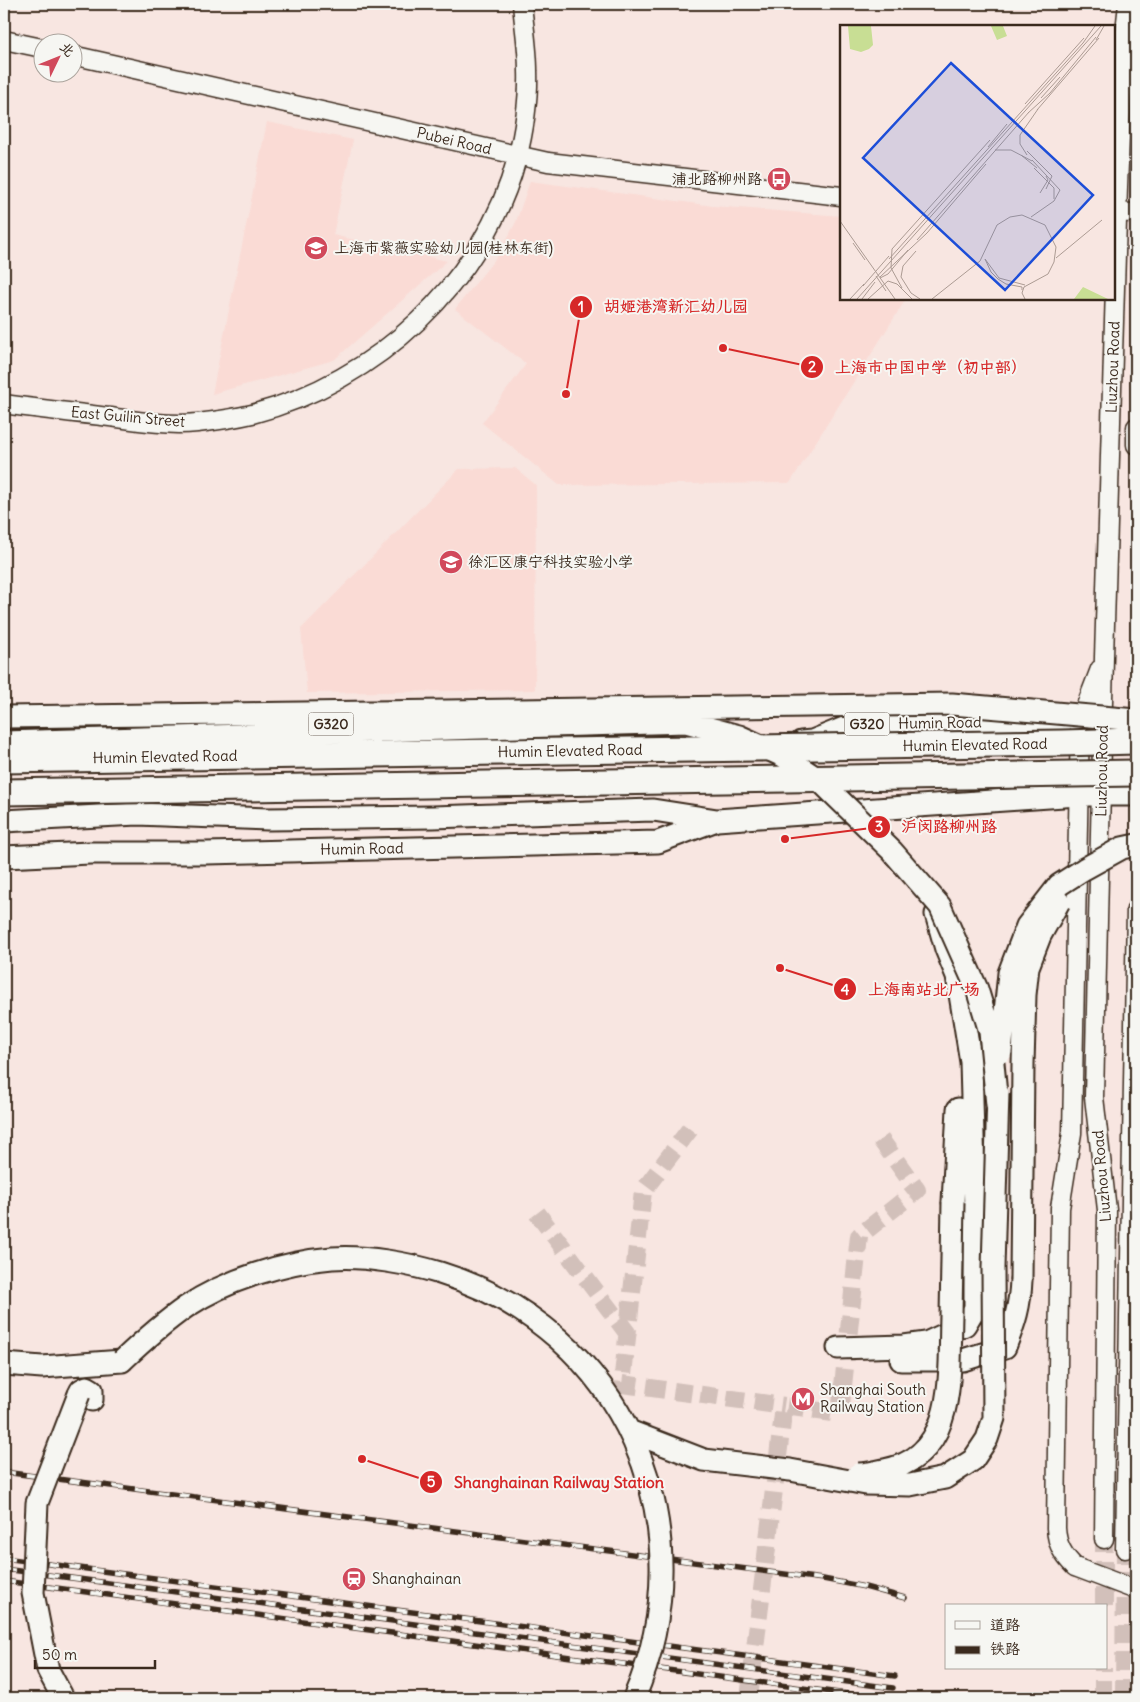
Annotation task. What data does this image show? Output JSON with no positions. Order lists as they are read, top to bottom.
{
  "streets": {
    "highway": ["Humin Elevated Road"],
    "main road": ["Humin Road", "G320"],
    "street": ["Pubei Road", "Liuzhou Road", "East Guilin Street"]
  },
  "crossings": [
    ["Pubei Road", "East Guilin Street"],
    ["Liuzhou Road", "Humin Road"]
  ],
  "places": {
    "bus stop": ["浦北路柳州路"],
    "school or university": ["上海市紫薇实验幼儿园(桂林东街)", "徐汇区康宁科技实验小学"],
    "other": [
      "上海市中国中学（初中部）",
      "胡姬港湾新汇幼儿园",
      "沪闵路柳州路",
      "上海南站北广场",
      "Shanghainan Railway Station"
    ],
    "metro station": ["Shanghai South Railway Station"],
    "station": ["Shanghainan"]
  },
  "legend": ["道路", "铁路"],
  "scale_bar": "50 m",
  "north": "top right"
}
